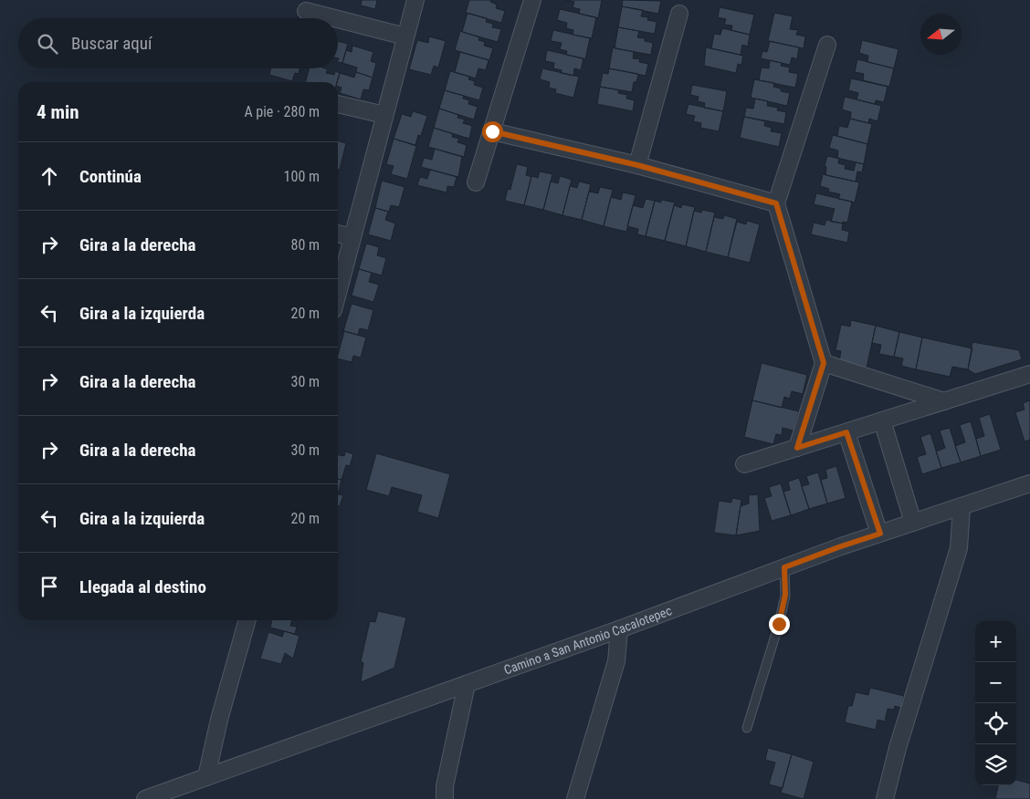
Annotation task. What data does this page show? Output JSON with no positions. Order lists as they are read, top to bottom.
{
  "streets": {
    "street": ["Camino a San Antonio Cacalotepec"]
  },
  "north": "left",
  "page": {
    "search": "Buscar aquí",
    "heading": ["4 min", "A pie · 280 m"],
    "list": [
      ["Continúa", "100 m"],
      ["Gira a la derecha", "80 m"],
      ["Gira a la izquierda", "20 m"],
      ["Gira a la derecha", "30 m"],
      ["Gira a la derecha", "30 m"],
      ["Gira a la izquierda", "20 m"],
      "Llegada al destino"
    ],
    "map_buttons": ["+", "−"]
  }
}
